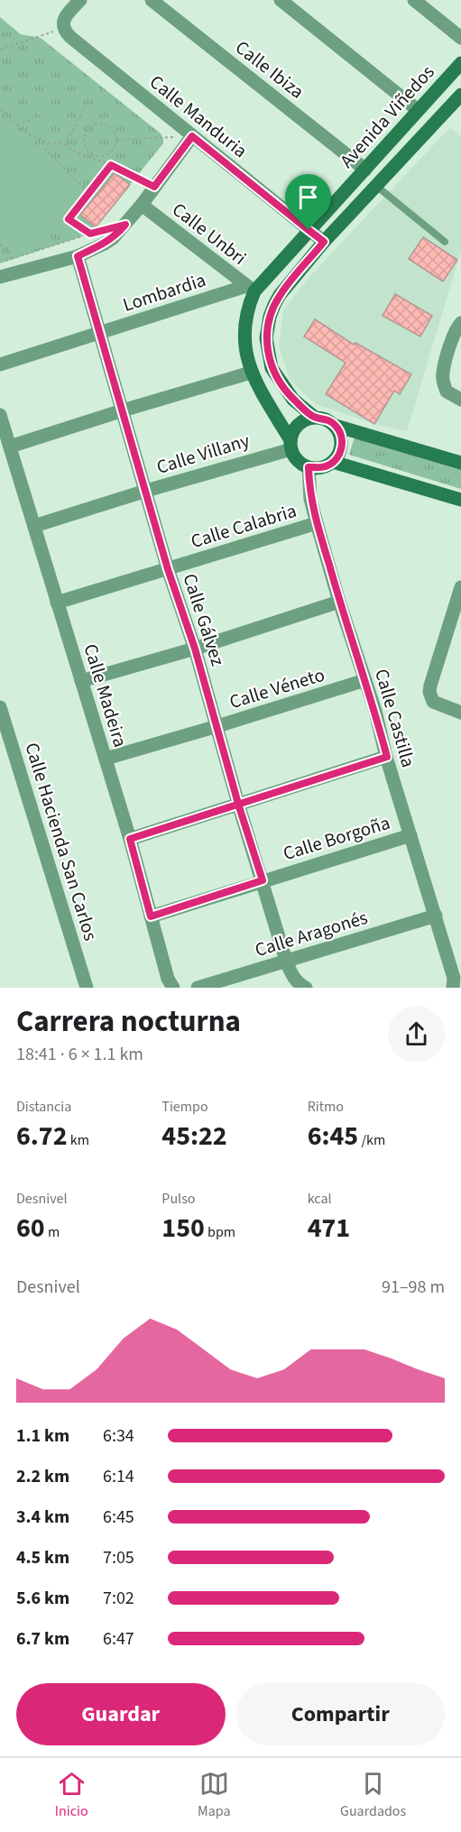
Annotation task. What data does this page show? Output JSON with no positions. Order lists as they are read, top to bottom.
{
  "streets": {
    "street": [
      "Calle Ibiza",
      "Calle Manduria",
      "Avenida Viñedos",
      "Calle Unbri",
      "Lombardia",
      "Calle Villany",
      "Calle Calabria",
      "Calle Gálvez",
      "Calle Véneto",
      "Calle Madeira",
      "Calle Castilla",
      "Calle Borgoña",
      "Calle Hacienda San Carlos",
      "Calle Aragonés"
    ]
  },
  "crossings": [
    ["Calle Ibiza", "Avenida Viñedos"],
    ["Calle Manduria", "Avenida Viñedos"],
    ["Avenida Viñedos", "Calle Unbri"],
    ["Avenida Viñedos", "Lombardia"],
    ["Avenida Viñedos", "Calle Villany"],
    ["Avenida Viñedos", "Calle Castilla"],
    ["Calle Unbri", "Lombardia"],
    ["Lombardia", "Calle Gálvez"],
    ["Calle Villany", "Calle Gálvez"],
    ["Calle Villany", "Calle Madeira"],
    ["Calle Villany", "Calle Castilla"],
    ["Calle Calabria", "Calle Gálvez"],
    ["Calle Calabria", "Calle Madeira"],
    ["Calle Calabria", "Calle Castilla"],
    ["Calle Gálvez", "Calle Véneto"],
    ["Calle Gálvez", "Calle Borgoña"],
    ["Calle Gálvez", "Calle Aragonés"],
    ["Calle Véneto", "Calle Madeira"],
    ["Calle Véneto", "Calle Castilla"],
    ["Calle Madeira", "Calle Borgoña"],
    ["Calle Castilla", "Calle Borgoña"],
    ["Calle Castilla", "Calle Aragonés"]
  ],
  "page": {
    "heading": ["Carrera nocturna", "18:41 · 6 × 1.1 km"],
    "stats": [
      ["Distancia", "6.72 km"],
      ["Tiempo", "45:22"],
      ["Ritmo", "6:45 /km"],
      ["Desnivel", "60 m"],
      ["Pulso", "150 bpm"],
      ["kcal", "471"]
    ],
    "chart": ["Desnivel", "91–98 m"],
    "list": [
      {
        "name": "1.1 km",
        "note": "6:34"
      },
      {
        "name": "2.2 km",
        "note": "6:14"
      },
      {
        "name": "3.4 km",
        "note": "6:45"
      },
      {
        "name": "4.5 km",
        "note": "7:05"
      },
      {
        "name": "5.6 km",
        "note": "7:02"
      },
      {
        "name": "6.7 km",
        "note": "6:47"
      }
    ],
    "buttons": ["Guardar", "Compartir"],
    "tabs": ["Inicio", "Mapa", "Guardados"]
  }
}
